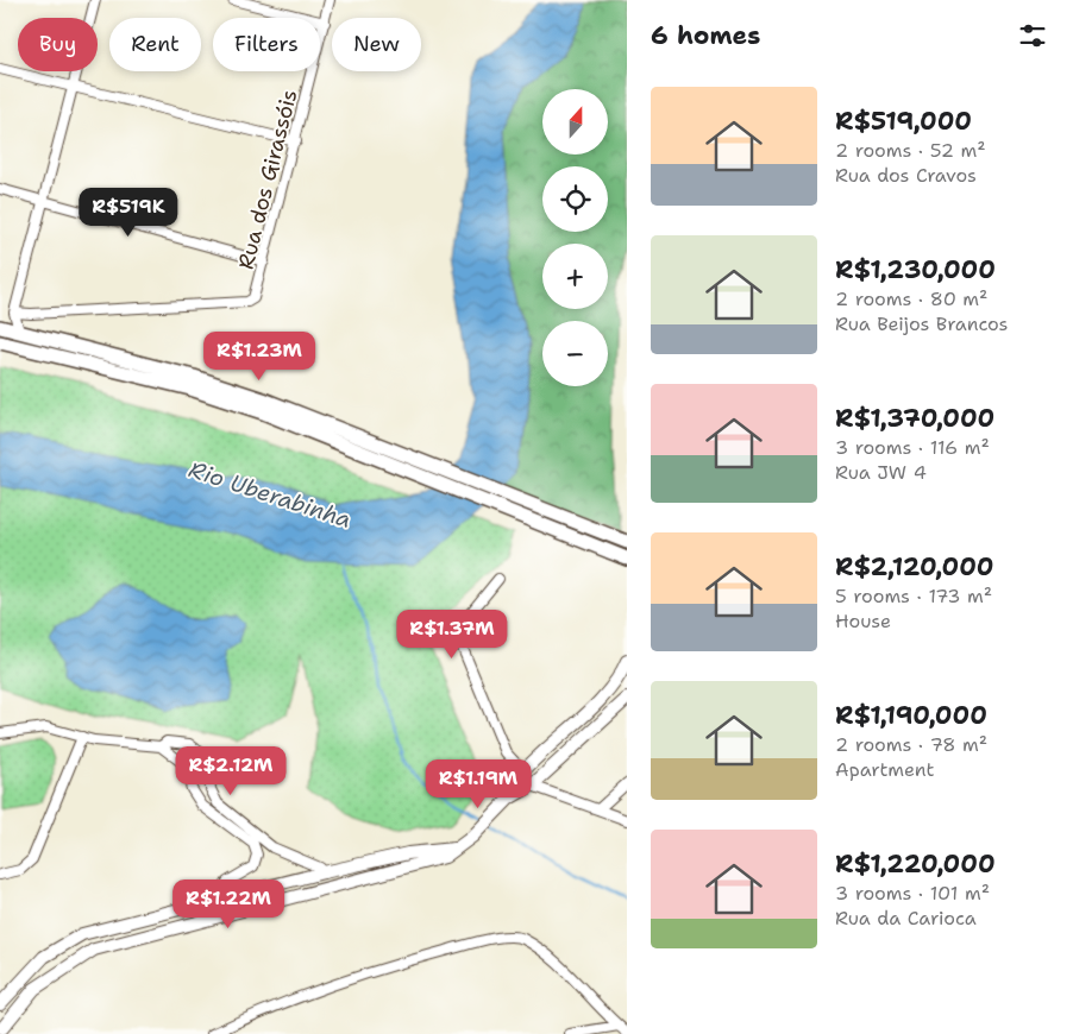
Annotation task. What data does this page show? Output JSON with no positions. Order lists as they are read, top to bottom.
{
  "streets": {
    "street": ["Rua dos Girassóis"]
  },
  "water": ["Rio Uberabinha"],
  "north": "top",
  "page": {
    "heading": "6 homes",
    "chip": [
      "Buy",
      "Rent",
      "Filters",
      "New"
    ],
    "list": [
      {
        "name": "R$519,000",
        "note": "2 rooms · 52 m² · Rua dos Cravos"
      },
      {
        "name": "R$1,230,000",
        "note": "2 rooms · 80 m² · Rua Beijos Brancos"
      },
      {
        "name": "R$1,370,000",
        "note": "3 rooms · 116 m² · Rua JW 4"
      },
      {
        "name": "R$2,120,000",
        "note": "5 rooms · 173 m² · House"
      },
      {
        "name": "R$1,190,000",
        "note": "2 rooms · 78 m² · Apartment"
      },
      {
        "name": "R$1,220,000",
        "note": "3 rooms · 101 m² · Rua da Carioca"
      }
    ],
    "map_buttons": ["+", "−"],
    "price": [
      "R$519K",
      "R$1.23M",
      "R$1.37M",
      "R$2.12M",
      "R$1.19M",
      "R$1.22M"
    ]
  }
}
